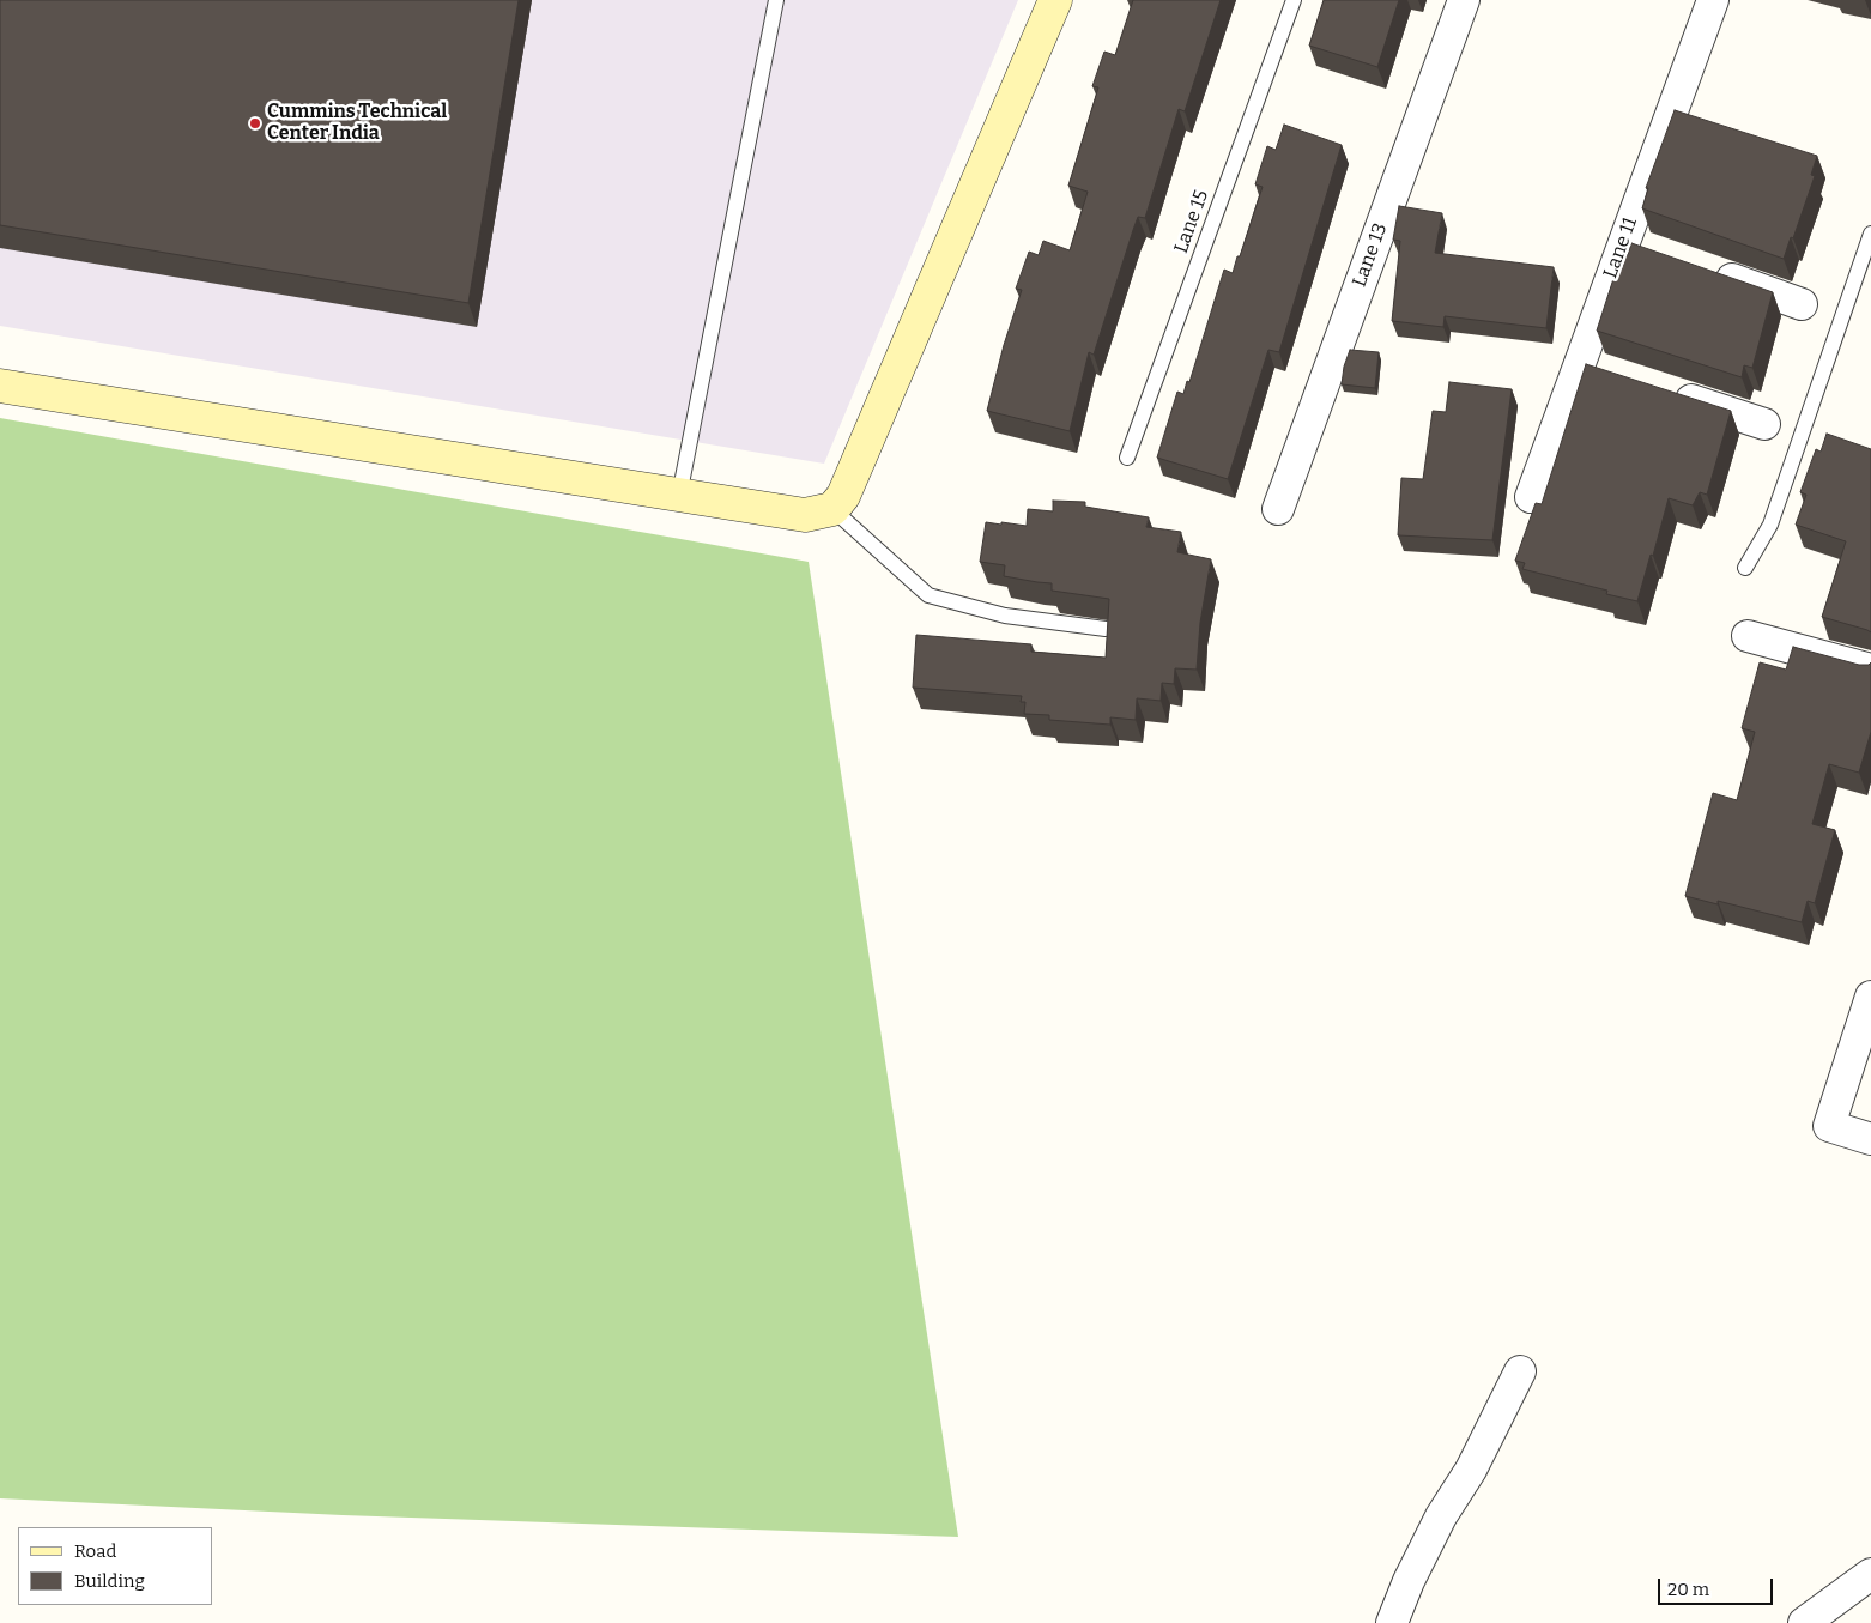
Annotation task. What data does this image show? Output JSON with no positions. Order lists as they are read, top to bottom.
{
  "streets": {
    "street": ["Lane 11", "Lane 13"],
    "lane": ["Lane 15"]
  },
  "places": ["Cummins Technical Center India"],
  "legend": ["Road", "Building"],
  "scale_bar": "20 m"
}
